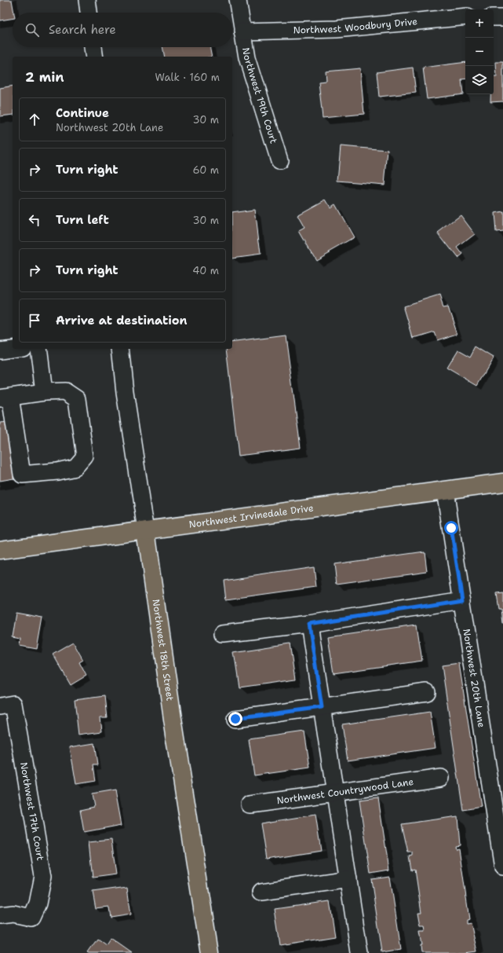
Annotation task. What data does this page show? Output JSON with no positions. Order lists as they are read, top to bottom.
{
  "streets": {
    "main road": ["Northwest Irvinedale Drive", "Northwest 18th Street"],
    "street": [
      "Northwest Woodbury Drive",
      "Northwest 19th Court",
      "Northwest 20th Lane",
      "Northwest Countrywood Lane",
      "Northwest 17th Court"
    ]
  },
  "crossings": [
    ["Northwest Woodbury Drive", "Northwest 19th Court"],
    ["Northwest Irvinedale Drive", "Northwest 18th Street"],
    ["Northwest Irvinedale Drive", "Northwest 20th Lane"]
  ],
  "page": {
    "map_buttons": ["+", "−"],
    "search": "Search here",
    "heading": ["2 min", "Walk · 160 m"],
    "list": [
      ["Continue", "Northwest 20th Lane", "30 m"],
      ["Turn right", "60 m"],
      ["Turn left", "30 m"],
      ["Turn right", "40 m"],
      "Arrive at destination"
    ]
  }
}
